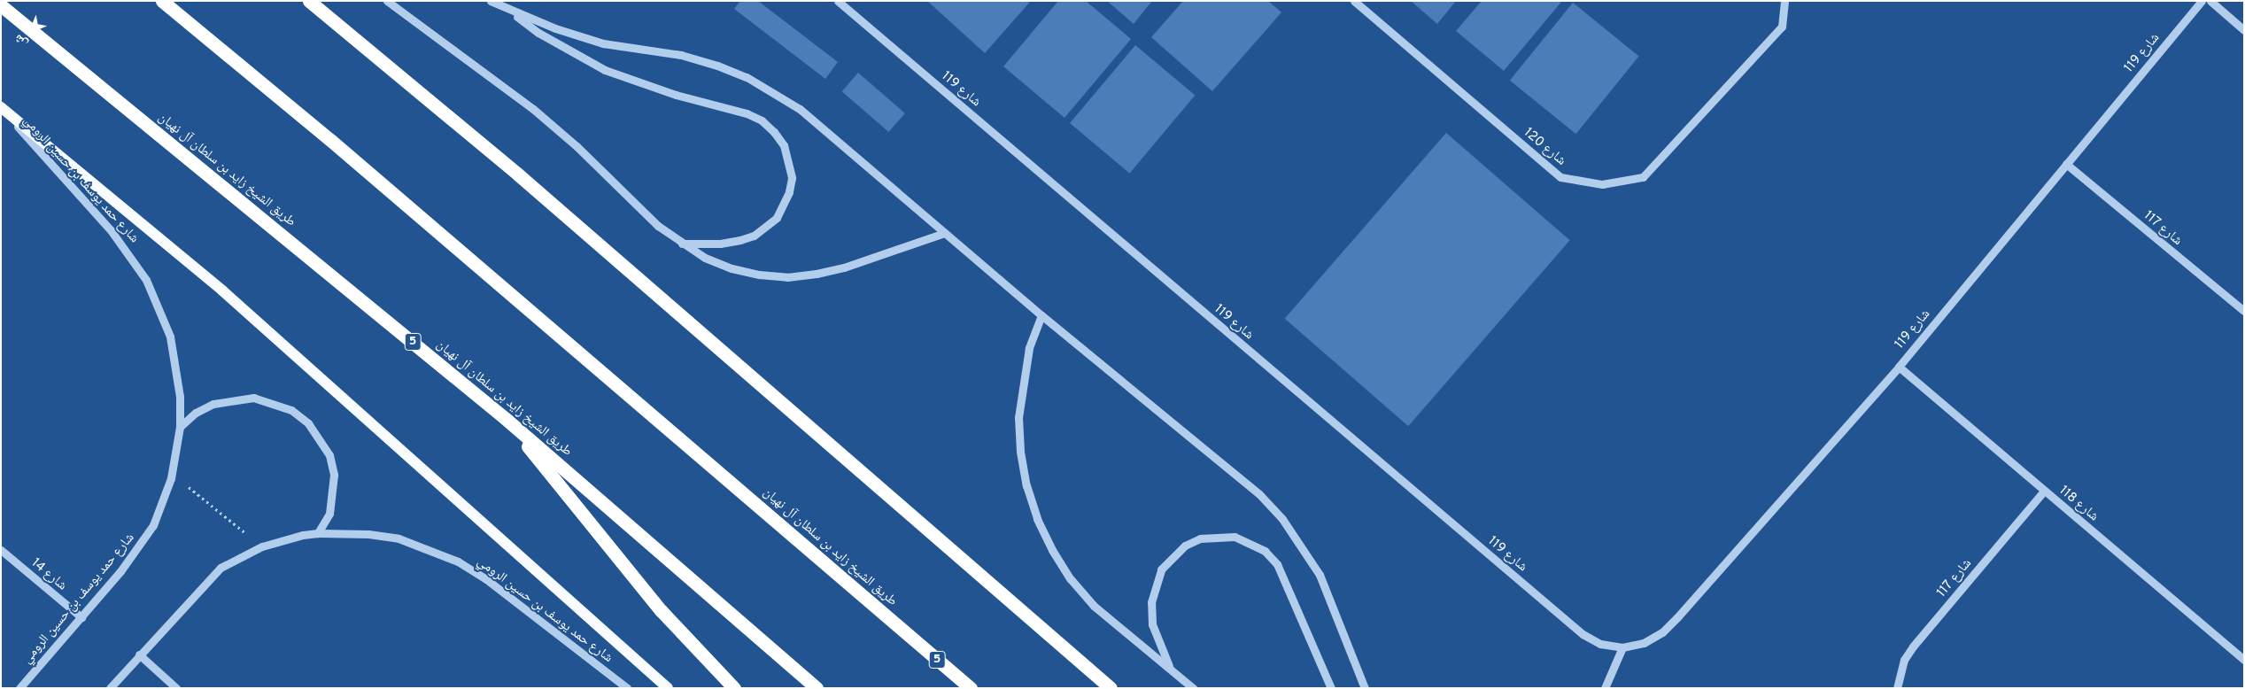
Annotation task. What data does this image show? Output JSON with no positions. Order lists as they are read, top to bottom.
{
  "streets": {
    "highway": ["طريق الشيخ زايد بن سلطان آل نهيان", "5"],
    "street": [
      "شارع 119",
      "شارع 120",
      "شارع حمد يوسف بن حسين الرومي",
      "شارع 117",
      "شارع 118",
      "شارع 14"
    ]
  },
  "crossings": [
    ["شارع 119", "شارع 117"],
    ["شارع 119", "شارع 118"],
    ["شارع حمد يوسف بن حسين الرومي", "شارع 14"],
    ["شارع 117", "شارع 118"]
  ],
  "north": "bottom left"
}
